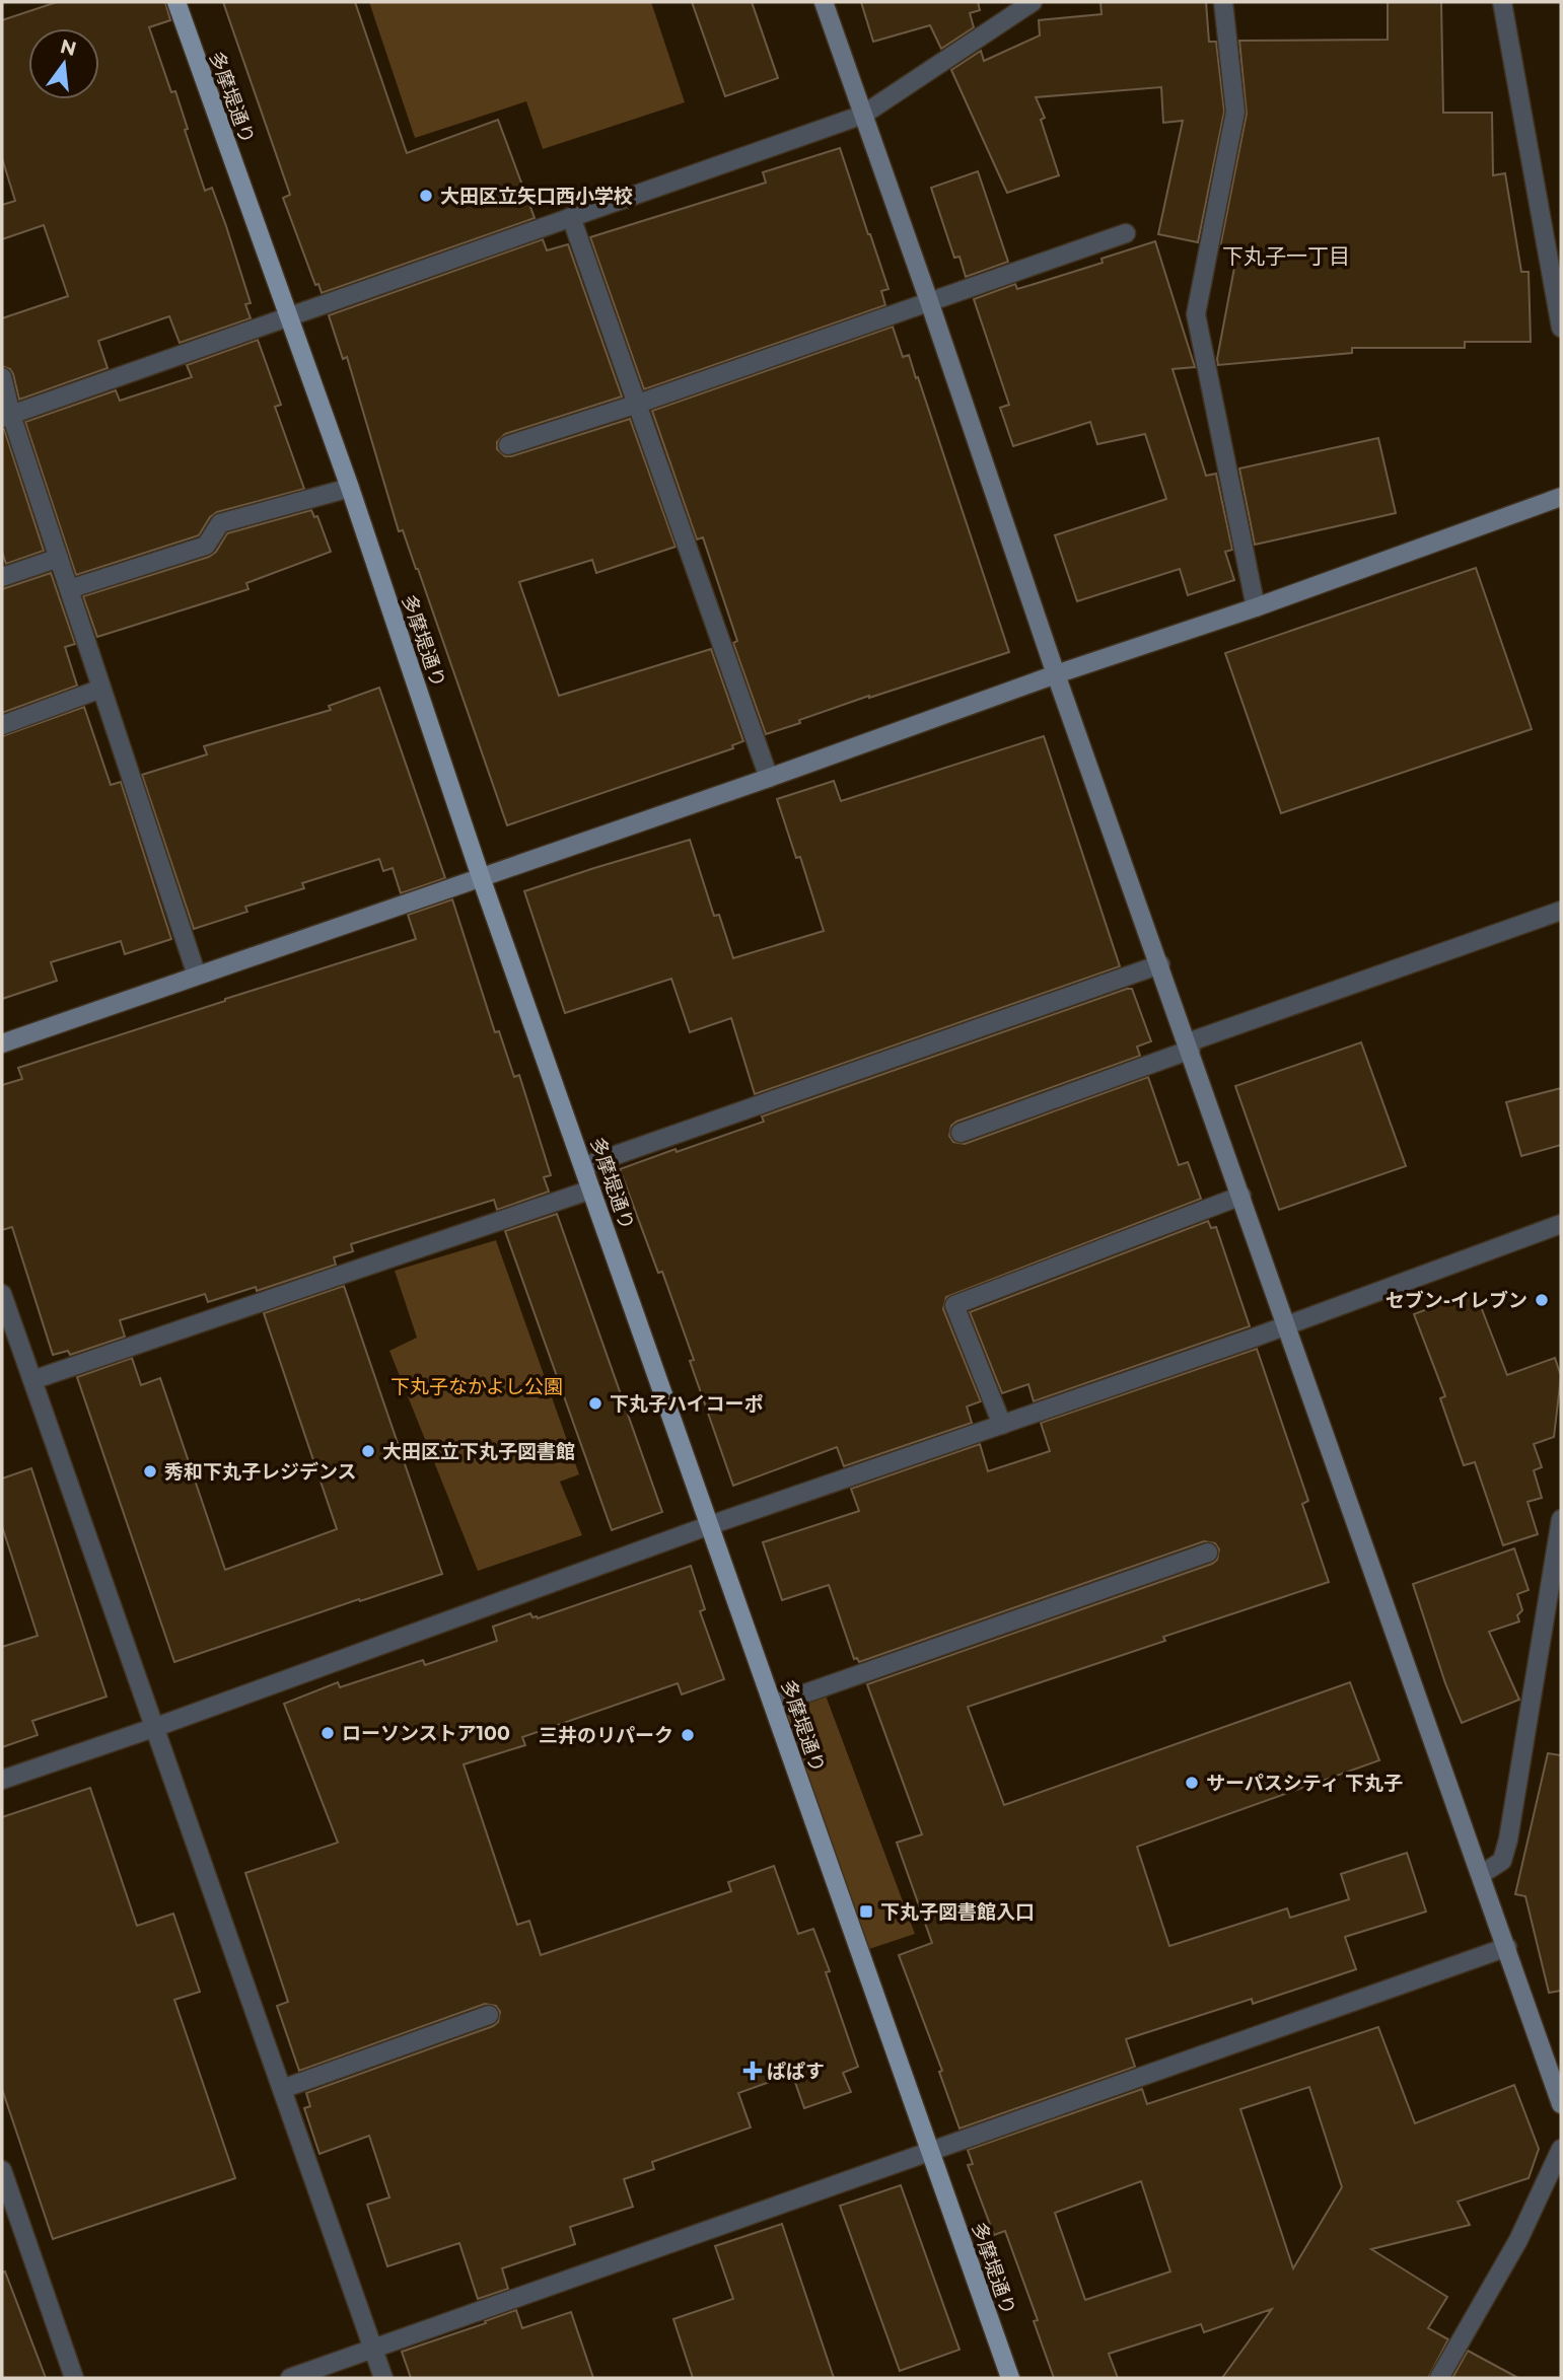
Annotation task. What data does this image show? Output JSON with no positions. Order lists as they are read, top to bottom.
{
  "streets": {
    "main road": ["多摩堤通り"]
  },
  "districts": ["下丸子一丁目"],
  "parks": ["下丸子なかよし公園"],
  "places": {
    "other": [
      "大田区立矢口西小学校",
      "セブン-イレブン",
      "下丸子ハイコーポ",
      "大田区立下丸子図書館",
      "秀和下丸子レジデンス",
      "ローソンストア100",
      "三井のリパーク",
      "サーパスシティ 下丸子"
    ],
    "transit": ["下丸子図書館入口"],
    "health": ["ぱぱす"]
  },
  "north": "top"
}
